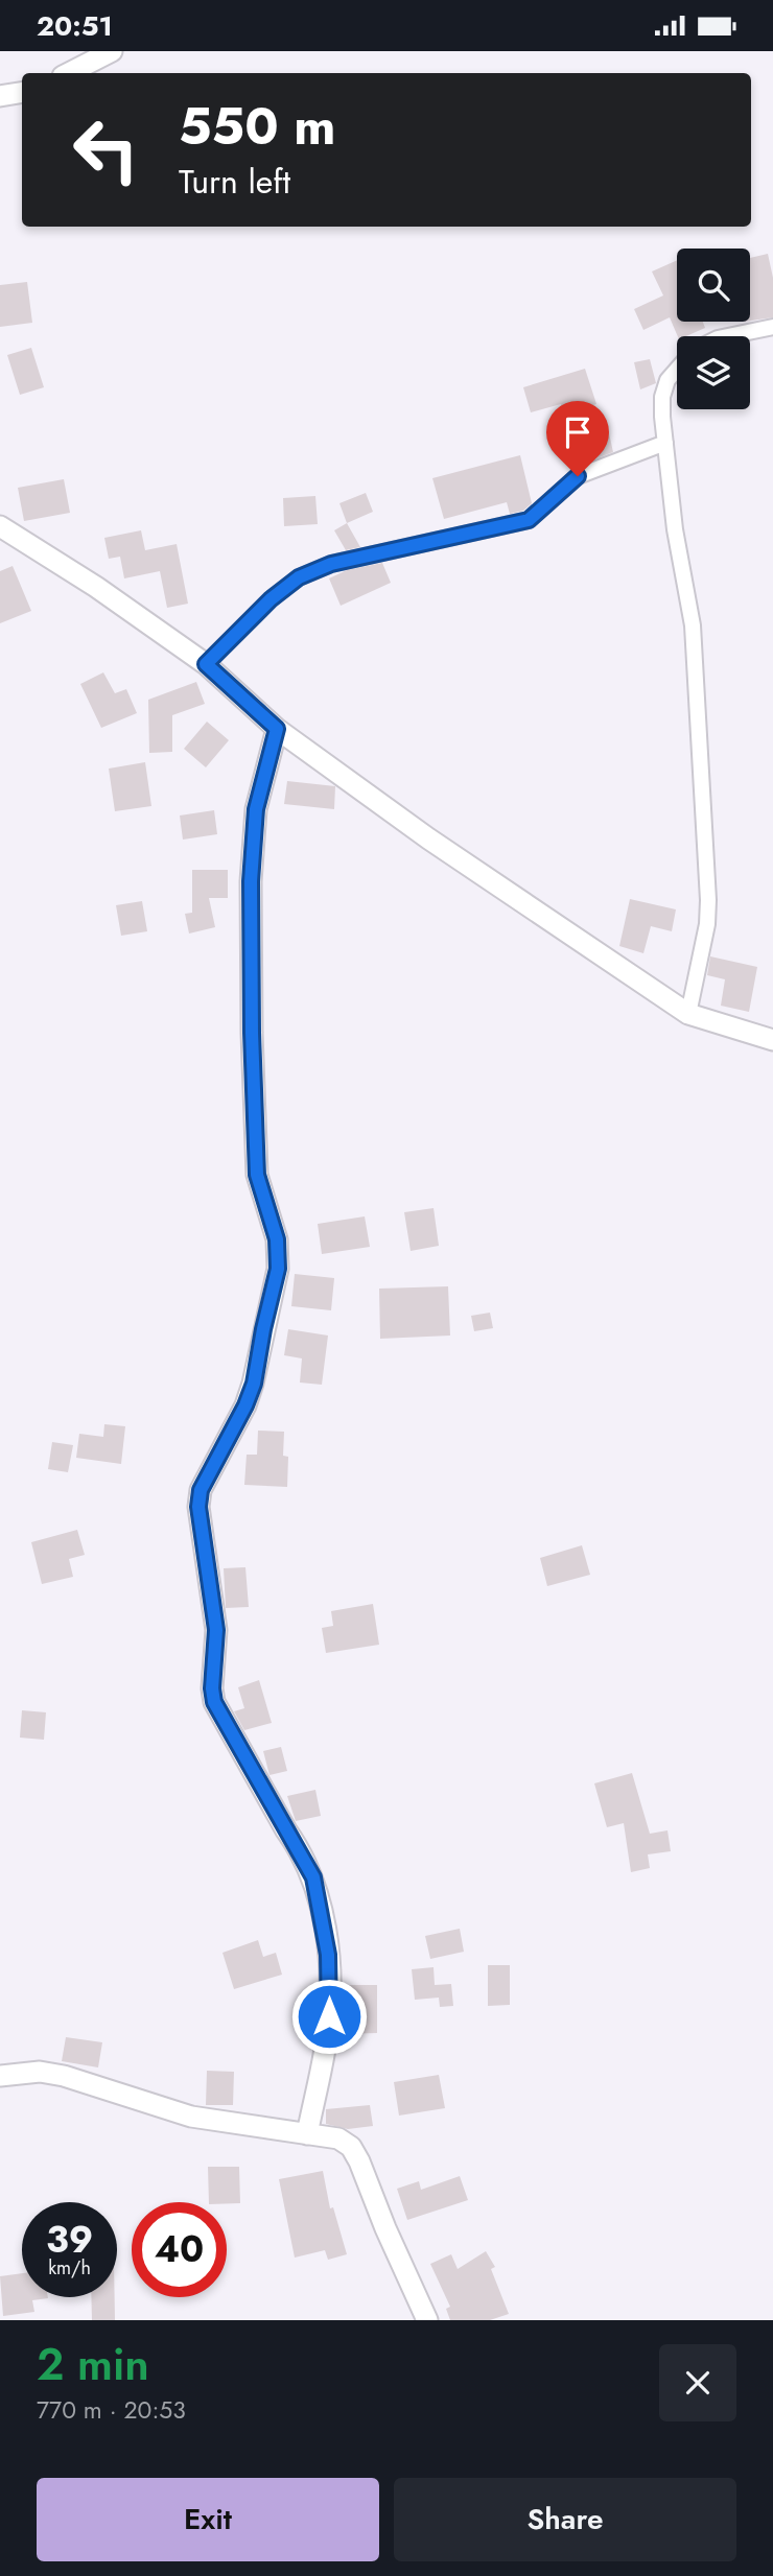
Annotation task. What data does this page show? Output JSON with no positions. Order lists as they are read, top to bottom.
{
  "page": {
    "status": "20:51",
    "turn": ["550 m", "Turn left"],
    "speed": "39 km/h",
    "limit": "40",
    "heading": ["2 min", "770 m · 20:53"],
    "buttons": ["Exit", "Share"]
  }
}
